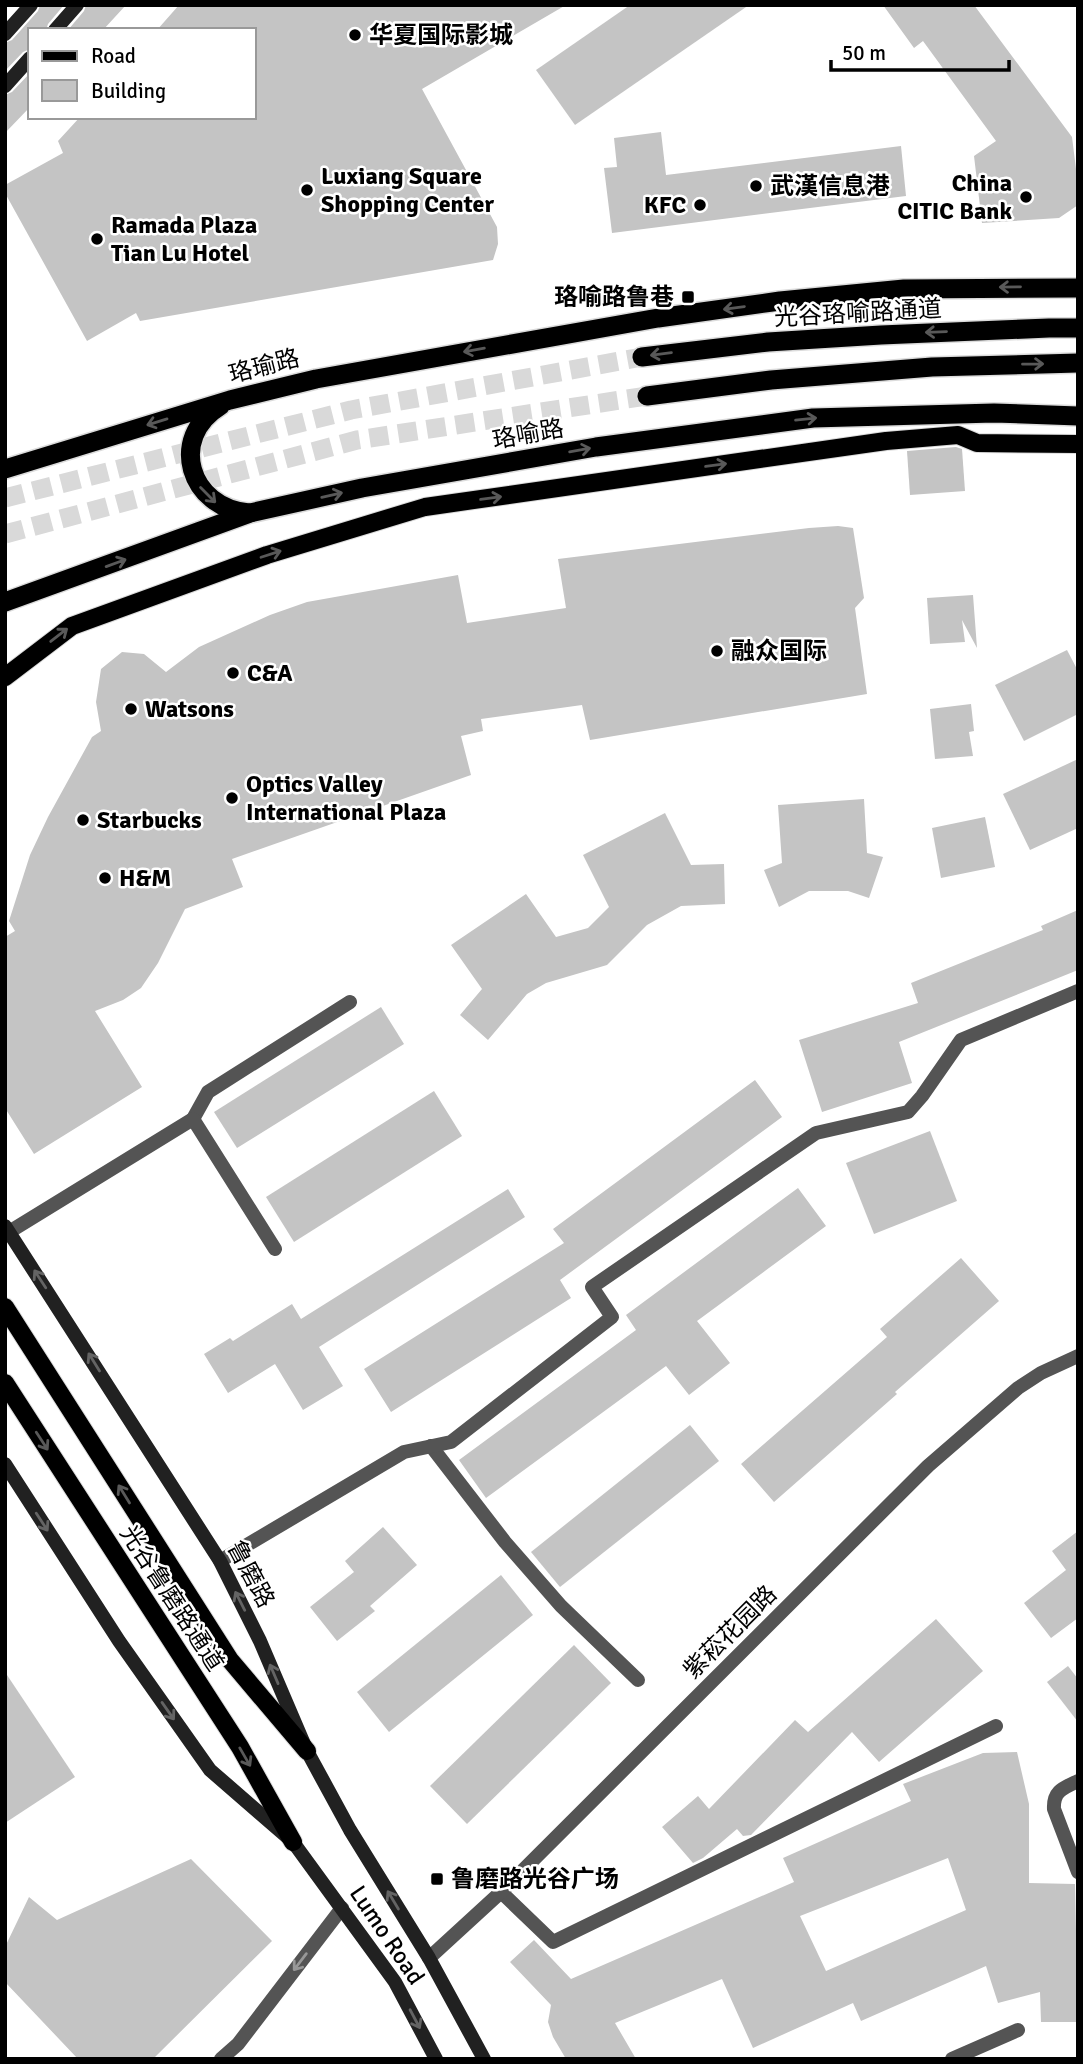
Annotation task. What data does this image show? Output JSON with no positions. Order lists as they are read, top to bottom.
{
  "streets": {
    "highway": ["光谷珞喻路通道", "珞瑜路", "珞喻路"],
    "main road": ["鲁磨路", "光谷鲁磨路通道", "Lumo Road"],
    "street": ["紫菘花园路"]
  },
  "crossings": [
    ["鲁磨路", "光谷鲁磨路通道"],
    ["鲁磨路", "紫菘花园路"],
    ["鲁磨路", "Lumo Road"],
    ["光谷鲁磨路通道", "Lumo Road"],
    ["紫菘花园路", "Lumo Road"]
  ],
  "places": {
    "other": [
      "华夏国际影城",
      "武漢信息港",
      "Luxiang Square Shopping Center",
      "China CITIC Bank",
      "KFC",
      "Ramada Plaza Tian Lu Hotel",
      "融众国际",
      "C&A",
      "Watsons",
      "Optics Valley International Plaza",
      "Starbucks",
      "H&M"
    ],
    "transit": ["珞喻路鲁巷", "鲁磨路光谷广场"]
  },
  "legend": ["Road", "Building"],
  "scale_bar": "50 m"
}
